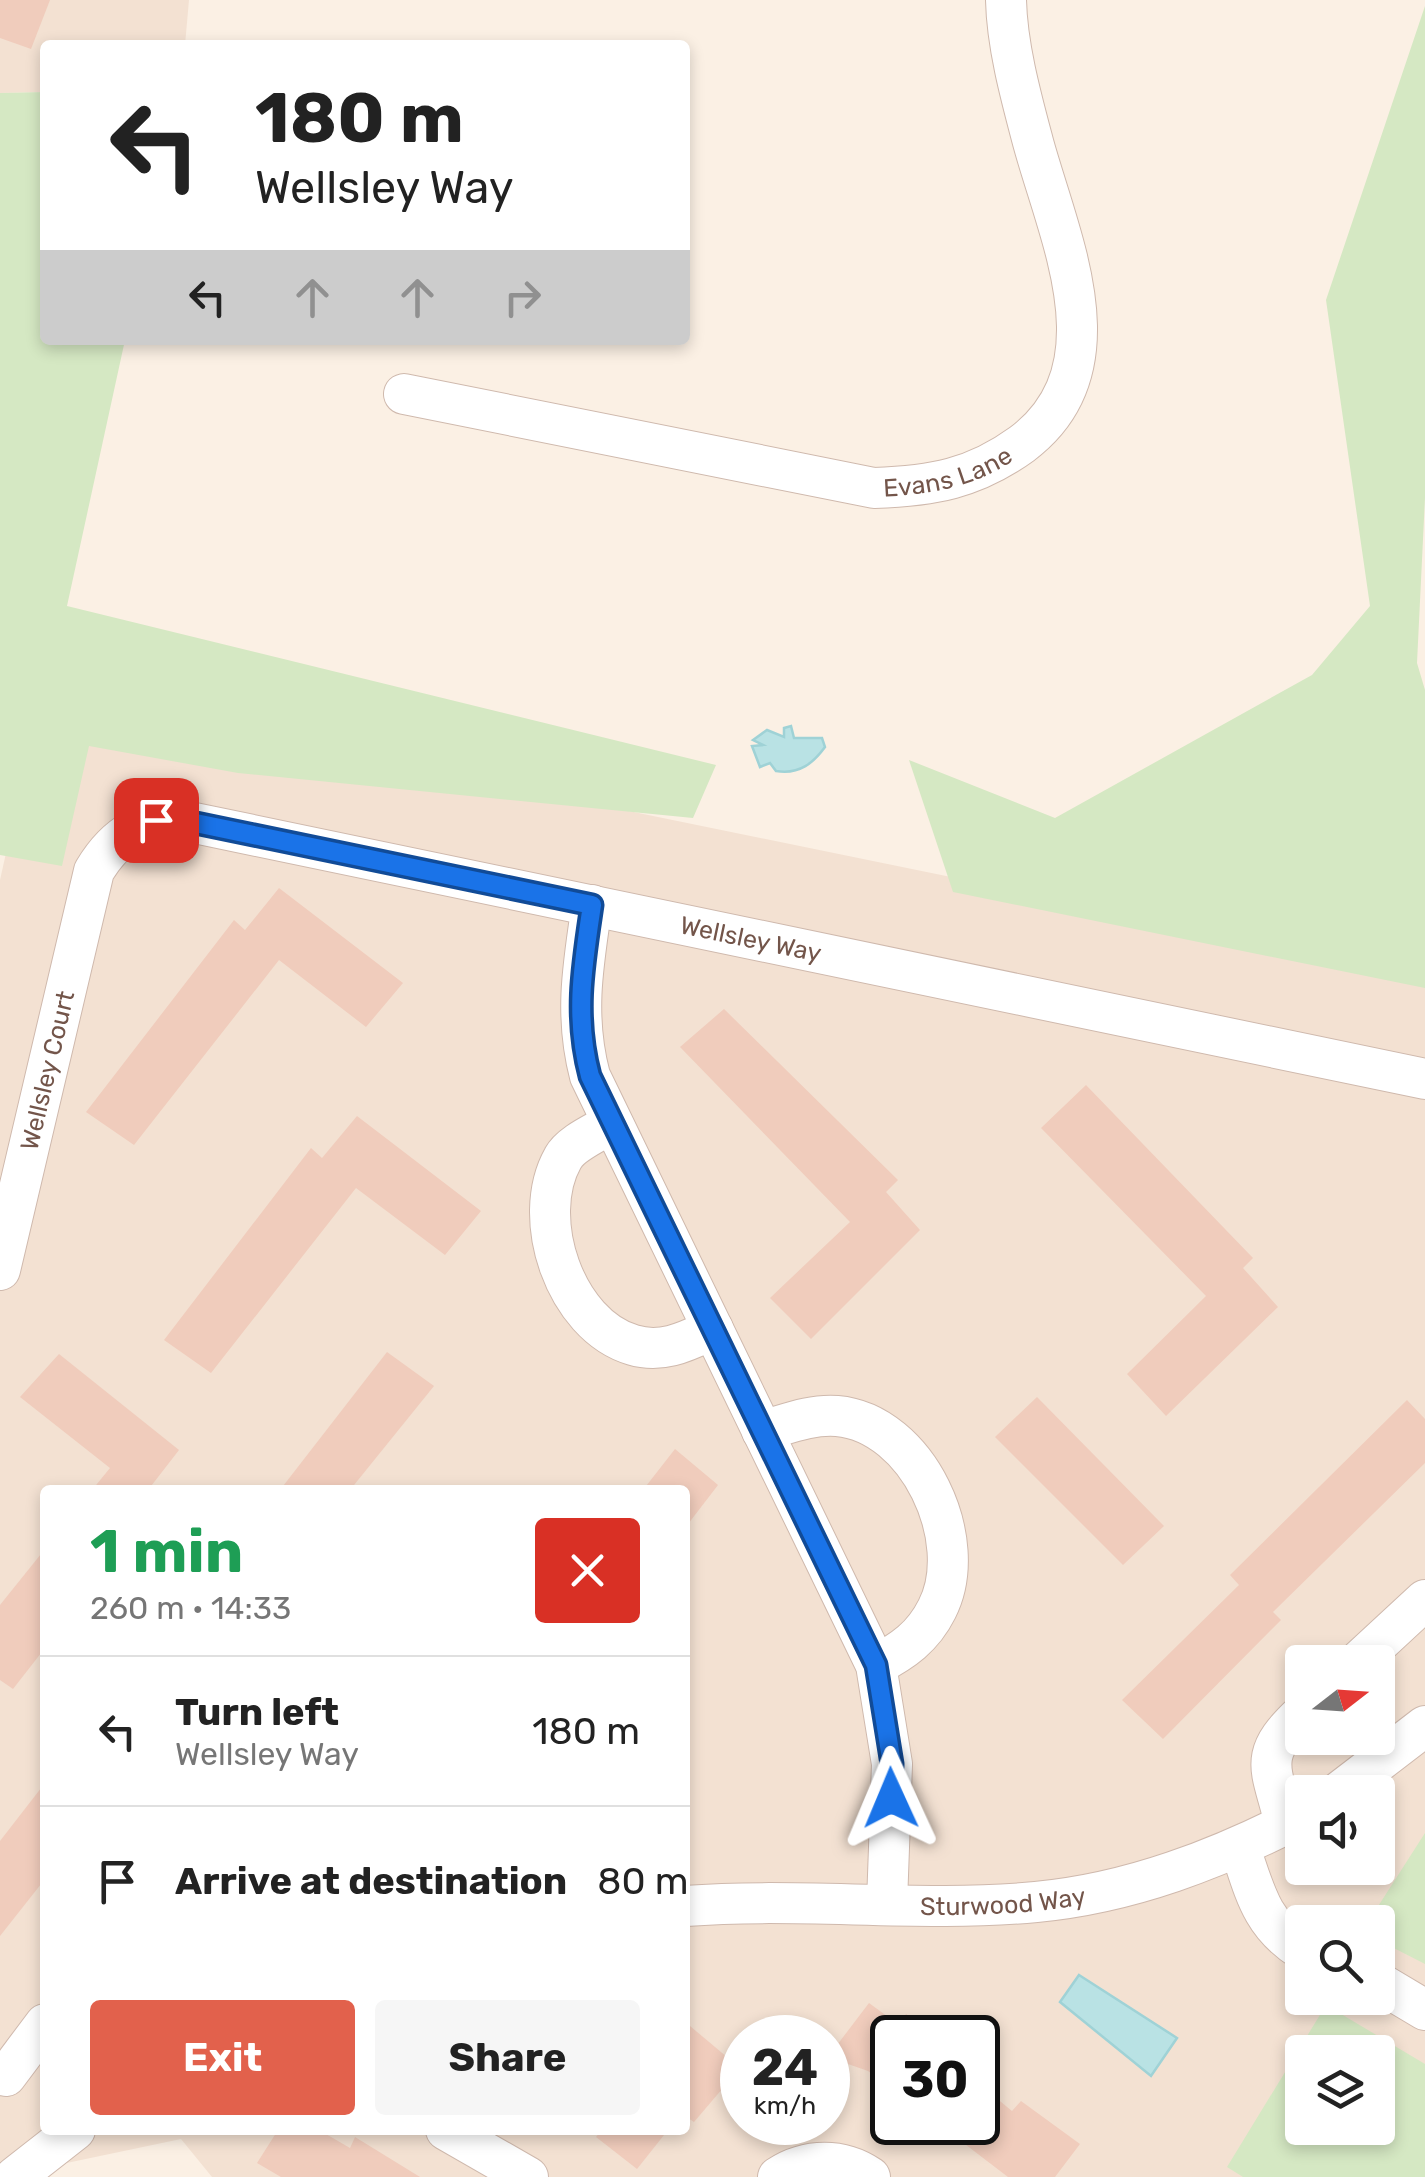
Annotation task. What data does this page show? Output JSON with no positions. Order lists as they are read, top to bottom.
{
  "streets": {
    "street": [
      "Evans Lane",
      "Wellsley Way",
      "Wellsley Court",
      "Sturwood Way"
    ]
  },
  "crossings": [
    ["Wellsley Way", "Wellsley Court"]
  ],
  "north": "right",
  "page": {
    "turn": ["180 m", "Wellsley Way"],
    "heading": ["1 min", "260 m · 14:33"],
    "list": [
      {
        "name": "Turn left",
        "note": "Wellsley Way",
        "value": "180 m"
      },
      {
        "name": "Arrive at destination",
        "value": "80 m"
      }
    ],
    "buttons": ["Exit", "Share"],
    "speed": "24 km/h",
    "limit": "30"
  }
}
